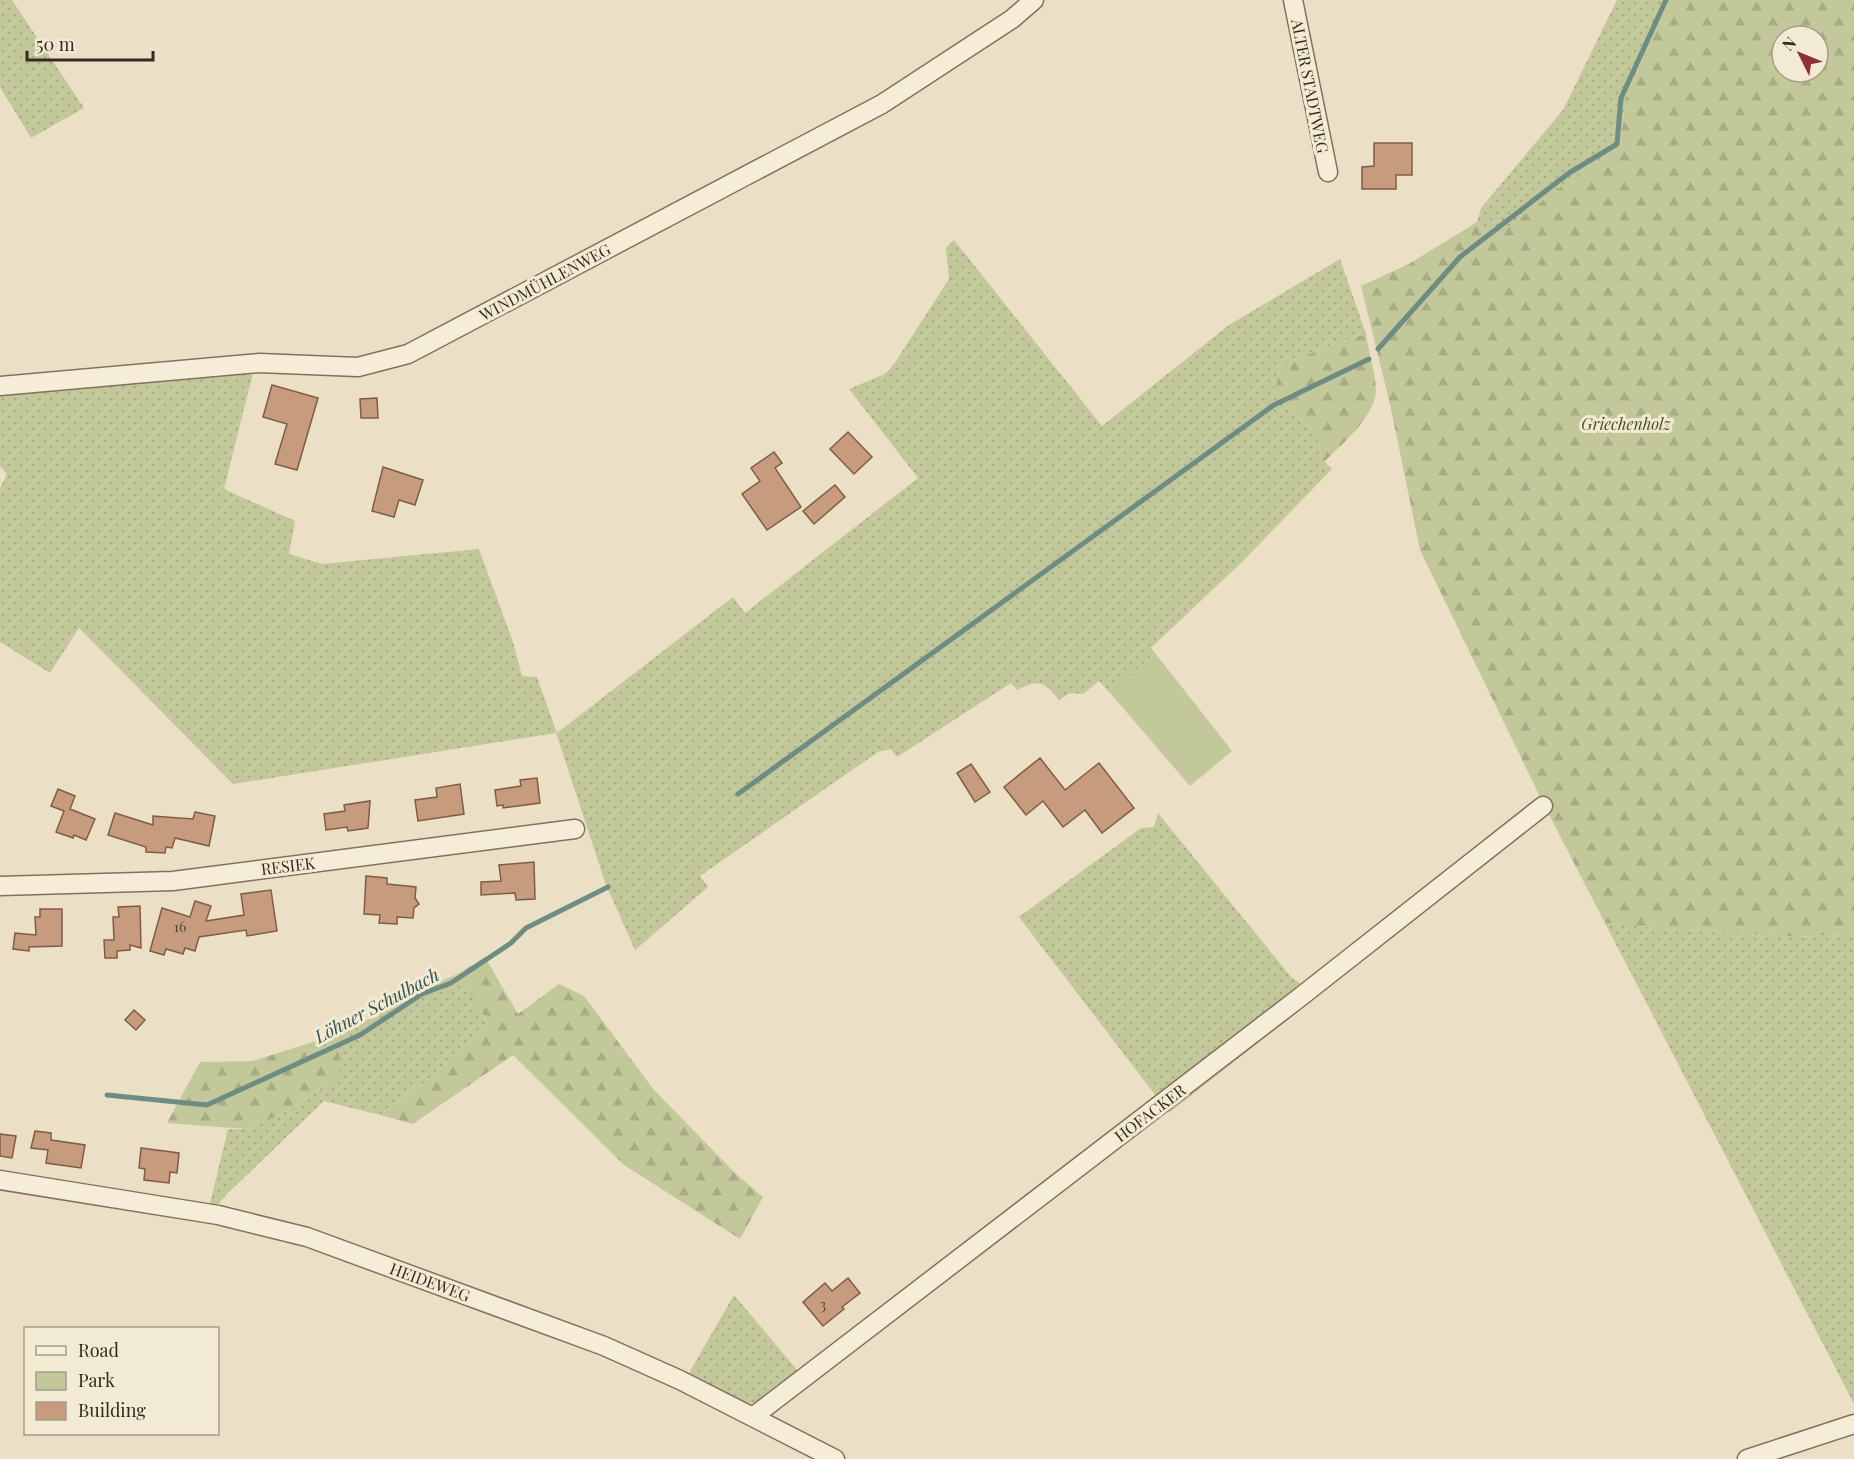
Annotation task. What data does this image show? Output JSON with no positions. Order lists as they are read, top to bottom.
{
  "streets": {
    "street": [
      "ALTER STADTWEG",
      "WINDMÜHLENWEG",
      "RESIEK",
      "HOFACKER",
      "HEIDEWEG"
    ]
  },
  "crossings": [
    ["HOFACKER", "HEIDEWEG"]
  ],
  "water": ["Löhner Schulbach"],
  "parks": ["Griechenholz"],
  "house_numbers": ["16", "3"],
  "legend": ["Road", "Park", "Building"],
  "scale_bar": "50 m",
  "north": "top left"
}
